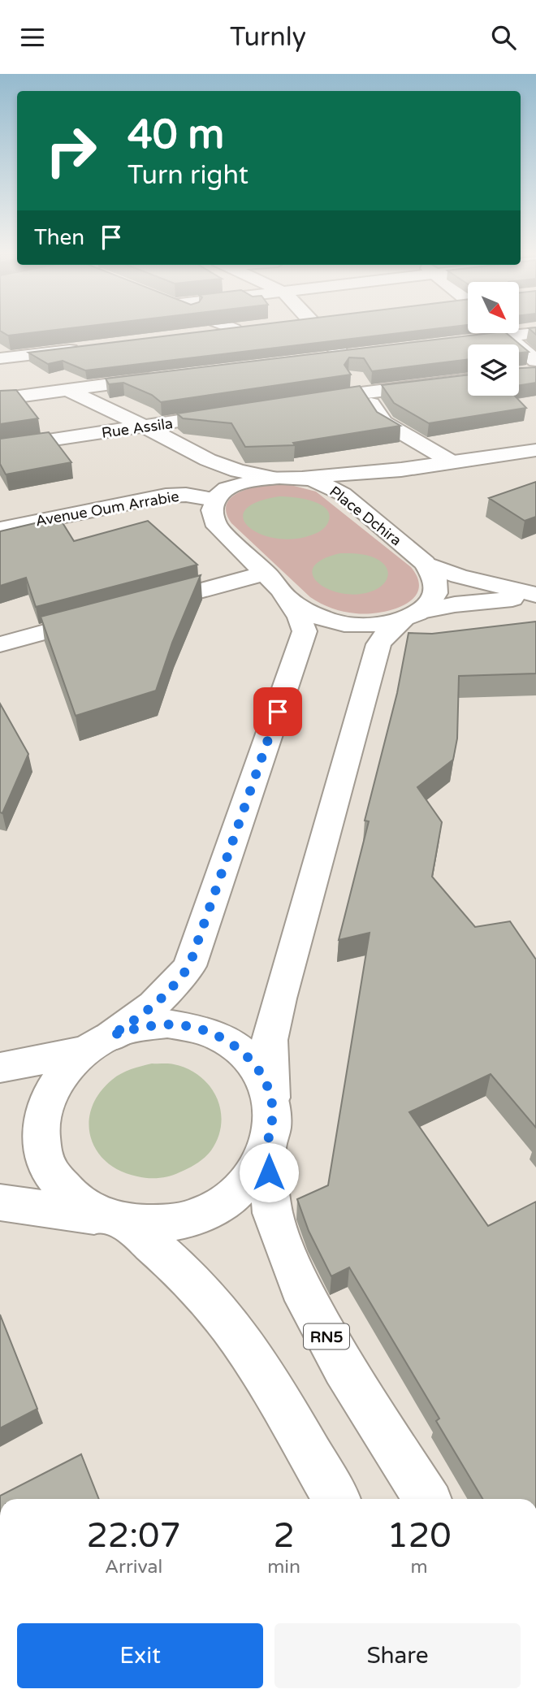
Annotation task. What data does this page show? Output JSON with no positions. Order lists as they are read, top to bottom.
{
  "streets": {
    "street": [
      "Rue Assila",
      "Avenue Oum Arrabie",
      "Place Dchira",
      "RN5"
    ]
  },
  "crossings": [
    ["Avenue Oum Arrabie", "Place Dchira"]
  ],
  "north": "bottom right",
  "page": {
    "header": "Turnly",
    "turn": ["40 m", "Turn right"],
    "then": "Then",
    "eta": [
      "22:07",
      "Arrival",
      "2",
      "min",
      "120",
      "m"
    ],
    "buttons": ["Exit", "Share"]
  }
}
